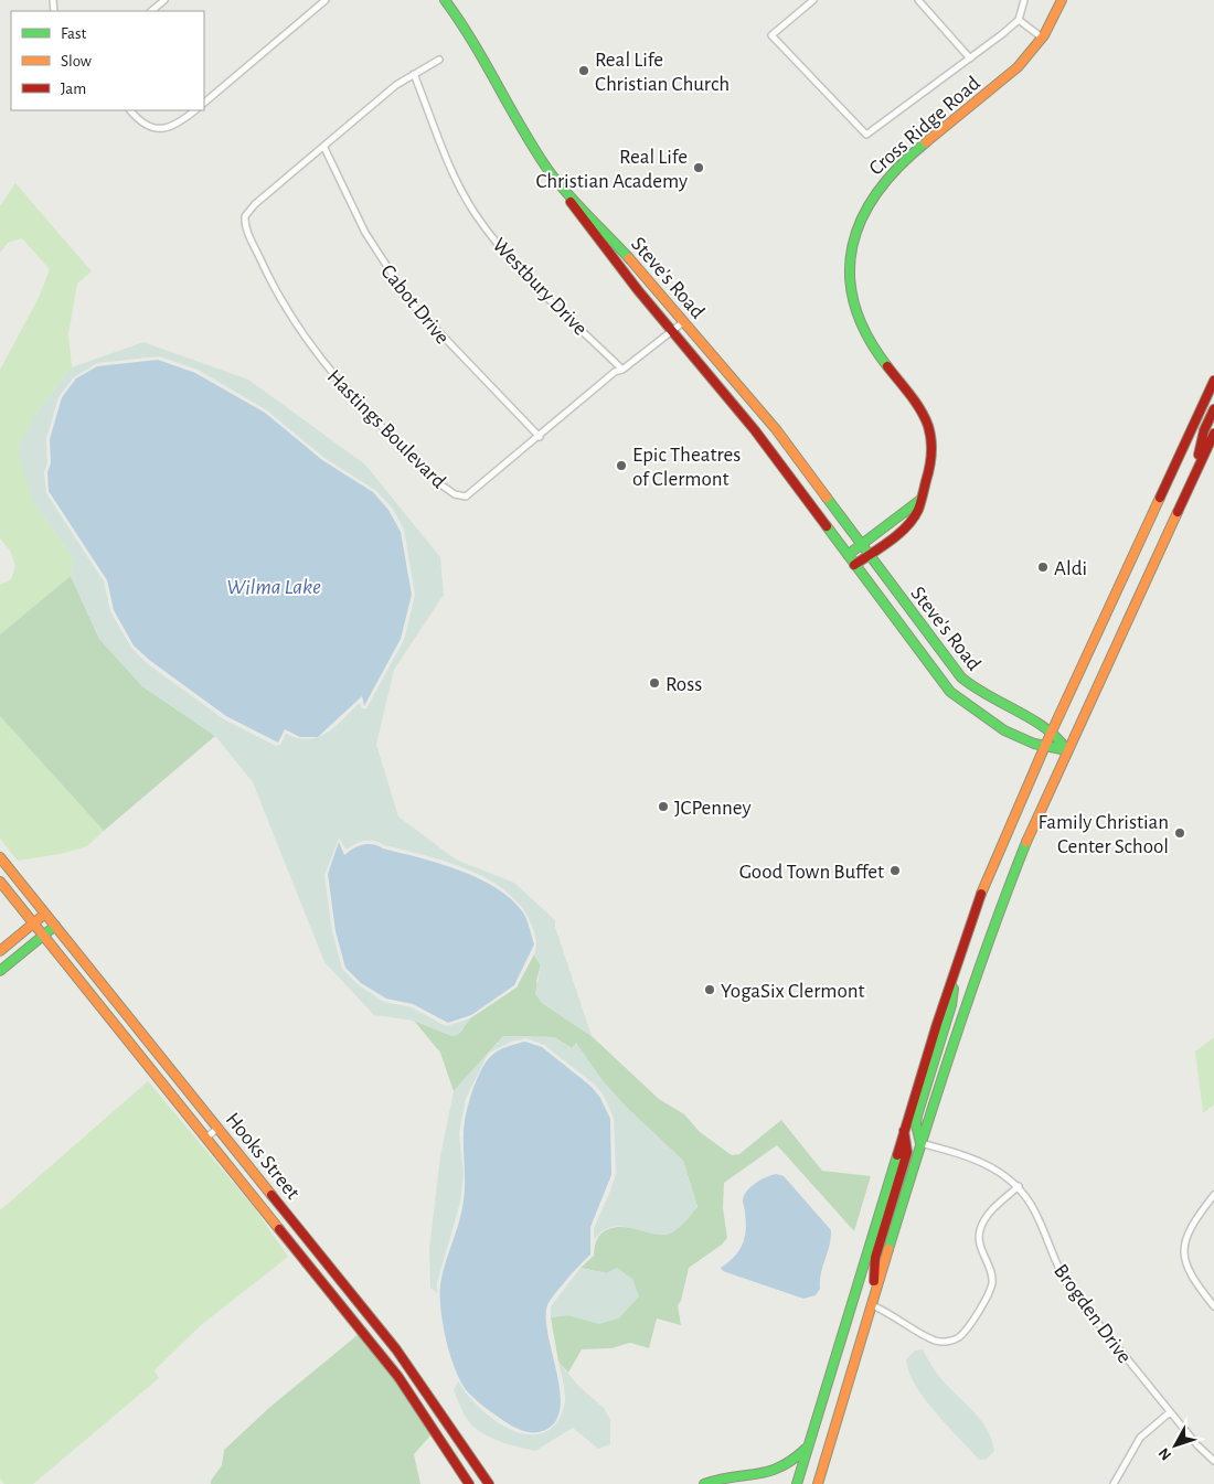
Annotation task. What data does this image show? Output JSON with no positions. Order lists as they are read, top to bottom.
{
  "streets": {
    "main road": ["Cross Ridge Road", "Steve's Road", "Hooks Street"],
    "street": [
      "Westbury Drive",
      "Cabot Drive",
      "Hastings Boulevard",
      "Brogden Drive"
    ]
  },
  "crossings": [
    ["Cross Ridge Road", "Steve's Road"],
    ["Steve's Road", "Hastings Boulevard"],
    ["Westbury Drive", "Hastings Boulevard"],
    ["Cabot Drive", "Hastings Boulevard"]
  ],
  "water": ["Wilma Lake"],
  "places": [
    "Real Life Christian Church",
    "Real Life Christian Academy",
    "Epic Theatres of Clermont",
    "Aldi",
    "Ross",
    "JCPenney",
    "Family Christian Center School",
    "Good Town Buffet",
    "YogaSix Clermont"
  ],
  "legend": ["Fast", "Slow", "Jam"],
  "north": "bottom left"
}
